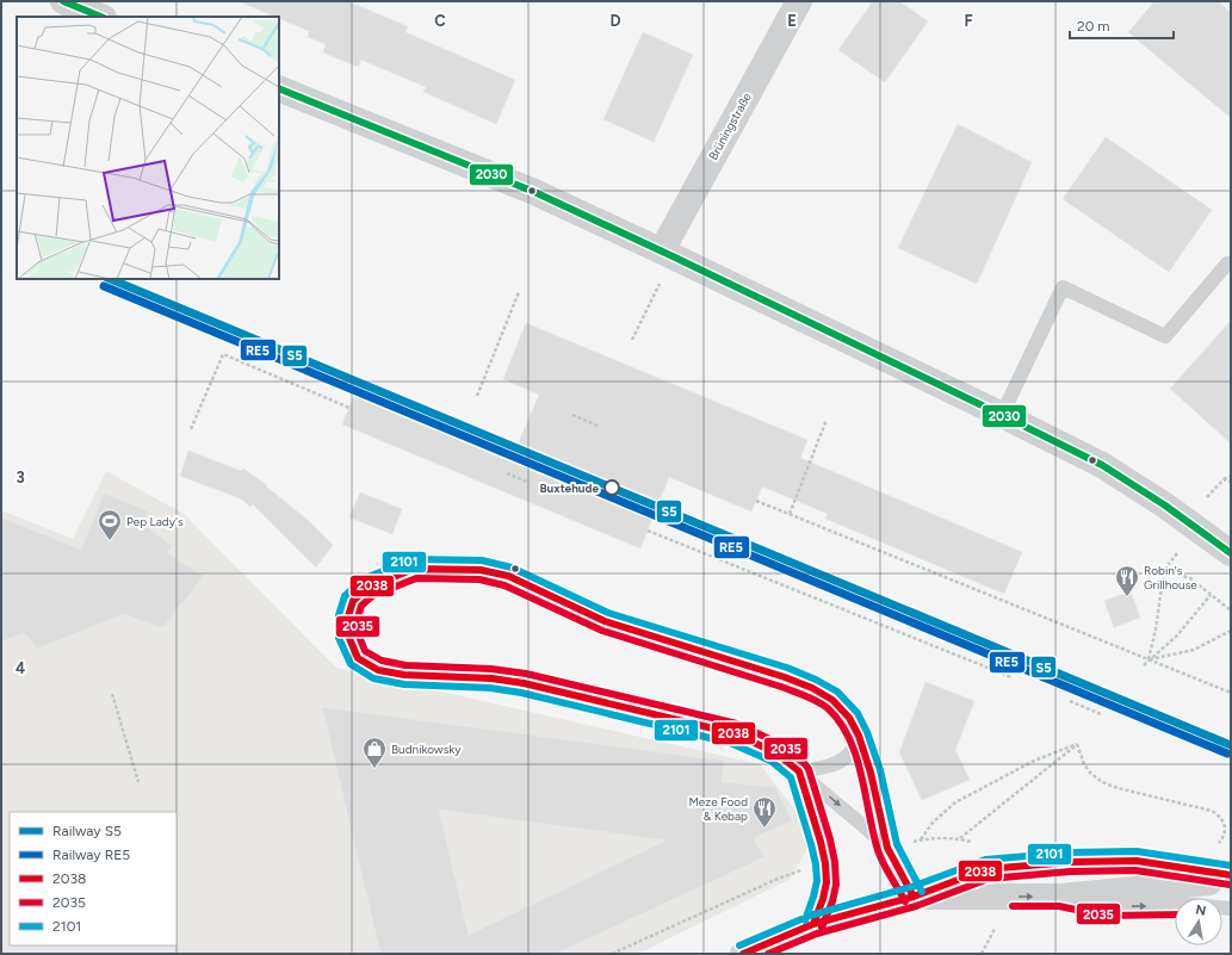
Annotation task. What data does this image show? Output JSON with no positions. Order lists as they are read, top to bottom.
{
  "streets": {
    "street": ["Brüningstraße"]
  },
  "places": {
    "other": ["Buxtehude"],
    "sports": ["Pep Lady's"],
    "restaurant": ["Robin's Grillhouse", "Meze Food & Kebap"],
    "shop": ["Budnikowsky"]
  },
  "lines": [
    "transit line 2030",
    "rail line S5",
    "rail line RE5",
    "transit line 2101",
    "transit line 2038",
    "transit line 2035"
  ],
  "legend": [
    "Railway S5",
    "Railway RE5",
    "2038",
    "2035",
    "2101"
  ],
  "scale_bar": "20 m",
  "north": "top",
  "grid": {
    "columns": [
      "C",
      "D",
      "E",
      "F"
    ],
    "rows": ["3", "4"]
  }
}
